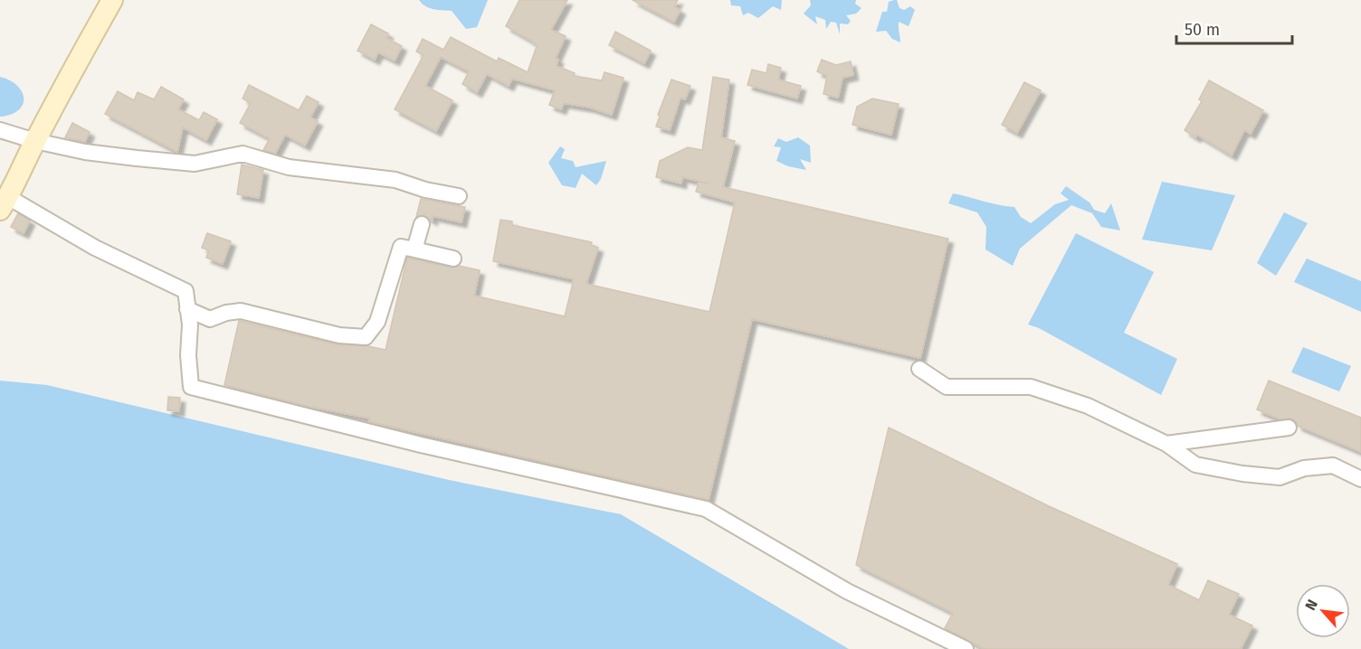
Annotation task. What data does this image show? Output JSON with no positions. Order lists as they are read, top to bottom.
{
  "scale_bar": "50 m",
  "north": "top left"
}
